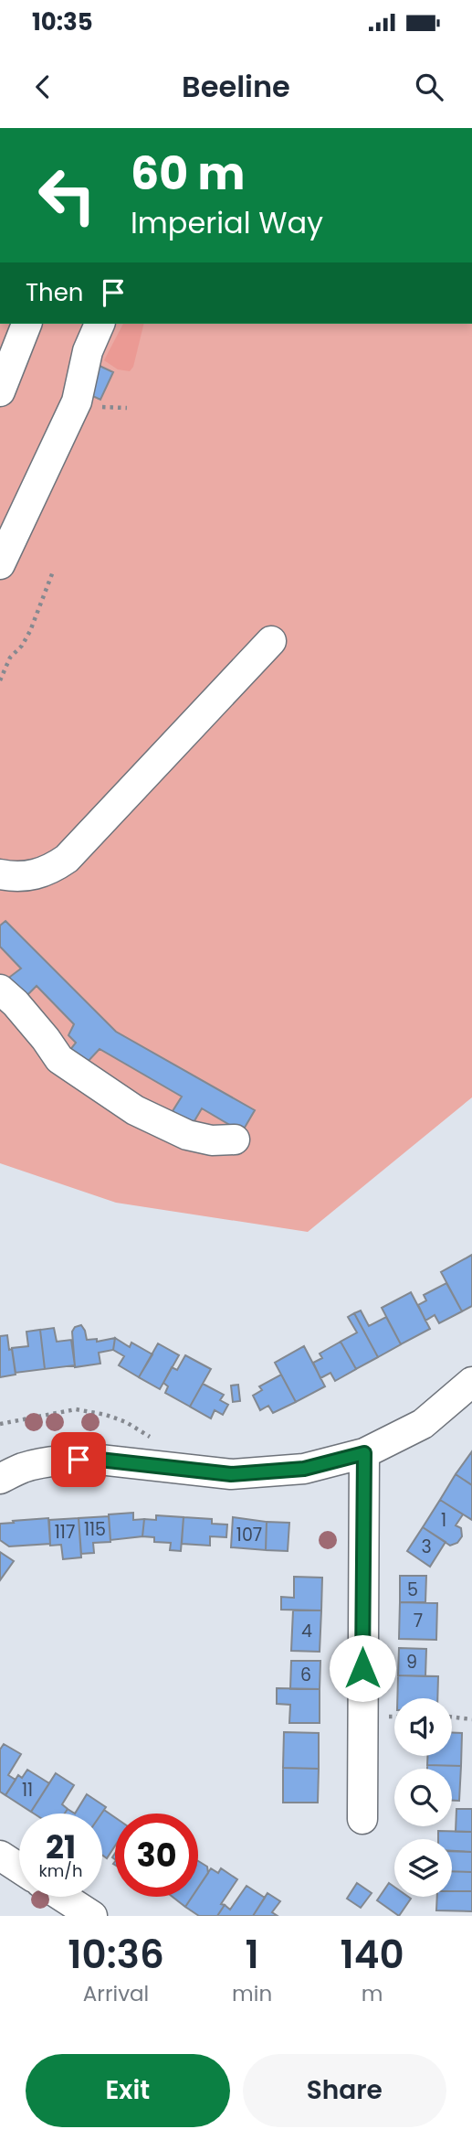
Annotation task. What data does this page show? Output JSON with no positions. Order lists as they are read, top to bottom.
{
  "house_numbers": [
    "1",
    "115",
    "117",
    "107",
    "3",
    "5",
    "7",
    "4",
    "9",
    "6",
    "11"
  ],
  "page": {
    "status": "10:35",
    "header": "Beeline",
    "turn": ["60 m", "Imperial Way"],
    "then": "Then",
    "speed": "21 km/h",
    "limit": "30",
    "eta": [
      "10:36",
      "Arrival",
      "1",
      "min",
      "140",
      "m"
    ],
    "buttons": ["Exit", "Share"]
  }
}
